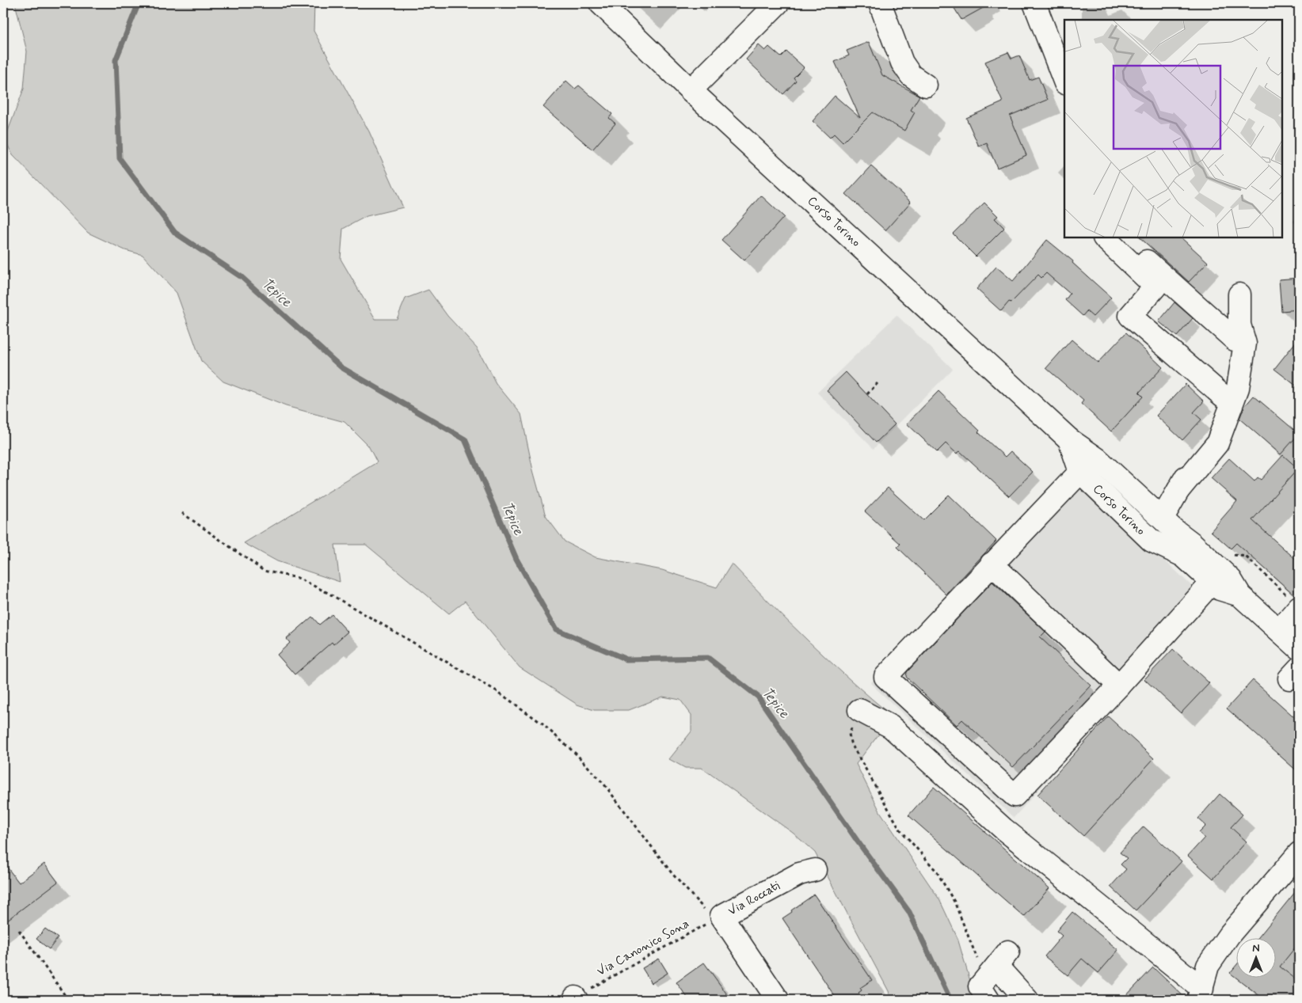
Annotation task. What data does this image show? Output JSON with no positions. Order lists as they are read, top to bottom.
{
  "streets": {
    "street": ["Corso Torino", "Via Roccati"],
    "path": ["Via Canonico Sona"]
  },
  "crossings": [
    ["Via Roccati", "Via Canonico Sona"]
  ],
  "water": ["Tepice"],
  "north": "top"
}
